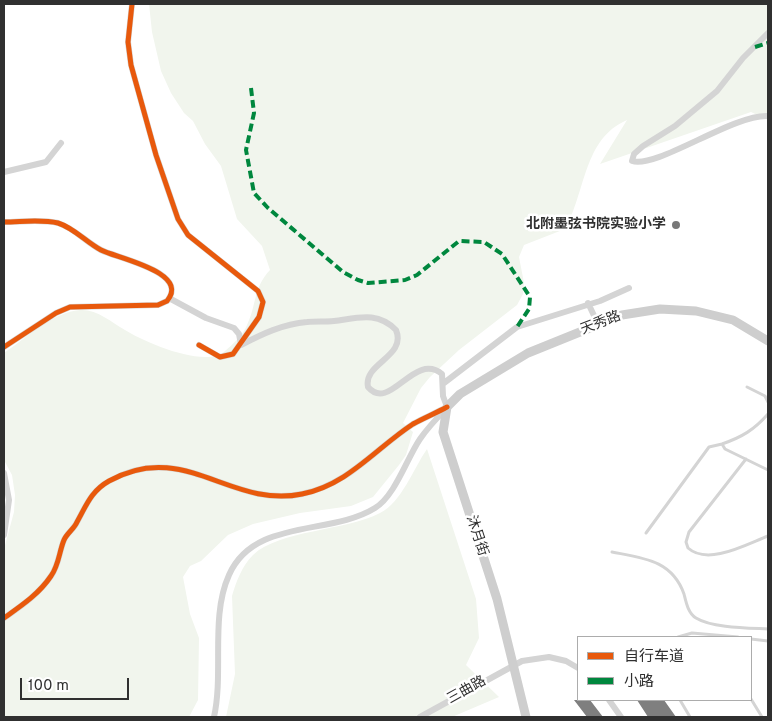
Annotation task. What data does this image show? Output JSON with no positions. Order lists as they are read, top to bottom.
{
  "streets": {
    "main road": ["天秀路", "沐月街"],
    "street": ["三曲路"]
  },
  "crossings": [
    ["天秀路", "沐月街"],
    ["沐月街", "三曲路"]
  ],
  "places": ["北附墨弦书院实验小学"],
  "legend": ["自行车道", "小路"],
  "scale_bar": "100 m"
}
